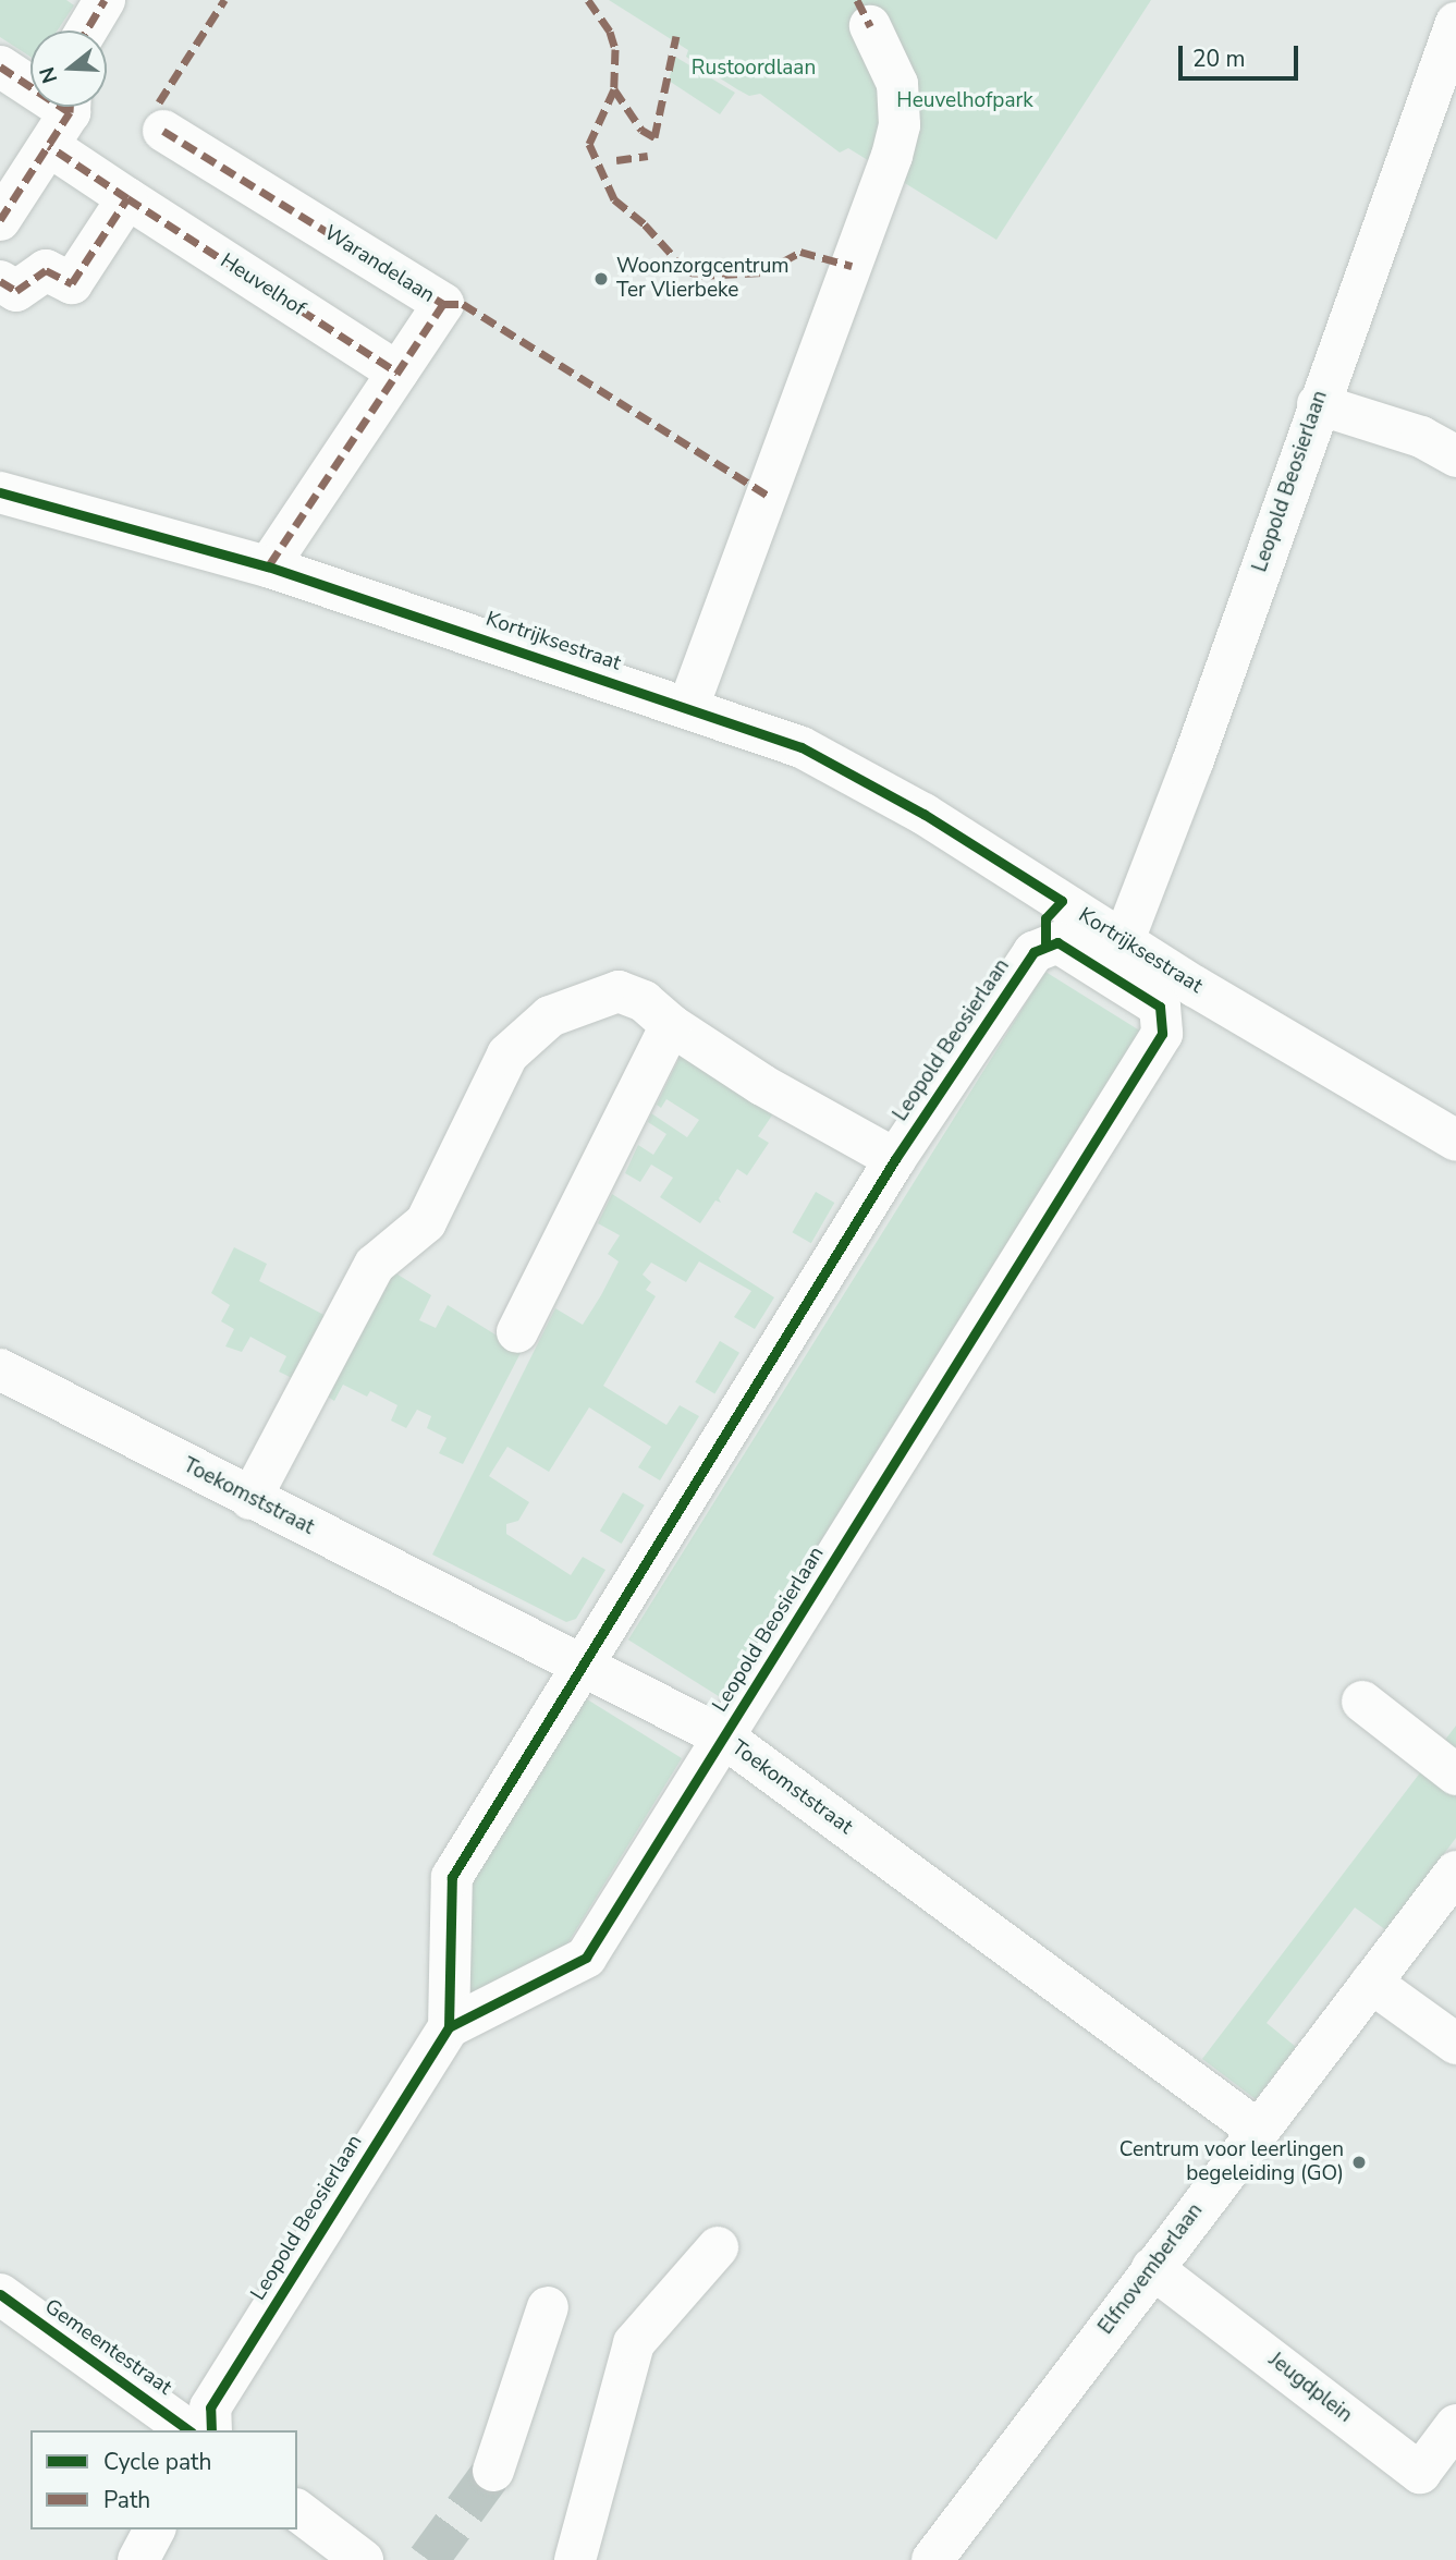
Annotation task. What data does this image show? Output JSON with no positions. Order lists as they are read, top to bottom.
{
  "streets": {
    "street": [
      "Warandelaan",
      "Heuvelhof",
      "Leopold Beosierlaan",
      "Kortrijksestraat",
      "Toekomststraat",
      "Elfnovemberlaan",
      "Gemeentestraat",
      "Jeugdplein"
    ]
  },
  "crossings": [
    ["Warandelaan", "Heuvelhof"],
    ["Warandelaan", "Kortrijksestraat"],
    ["Leopold Beosierlaan", "Kortrijksestraat"],
    ["Leopold Beosierlaan", "Toekomststraat"],
    ["Toekomststraat", "Elfnovemberlaan"],
    ["Elfnovemberlaan", "Jeugdplein"]
  ],
  "parks": ["Rustoordlaan", "Heuvelhofpark"],
  "places": ["Woonzorgcentrum Ter Vlierbeke", "Centrum voor leerlingen begeleiding (GO)"],
  "legend": ["Cycle path", "Path"],
  "scale_bar": "20 m",
  "north": "left"
}
